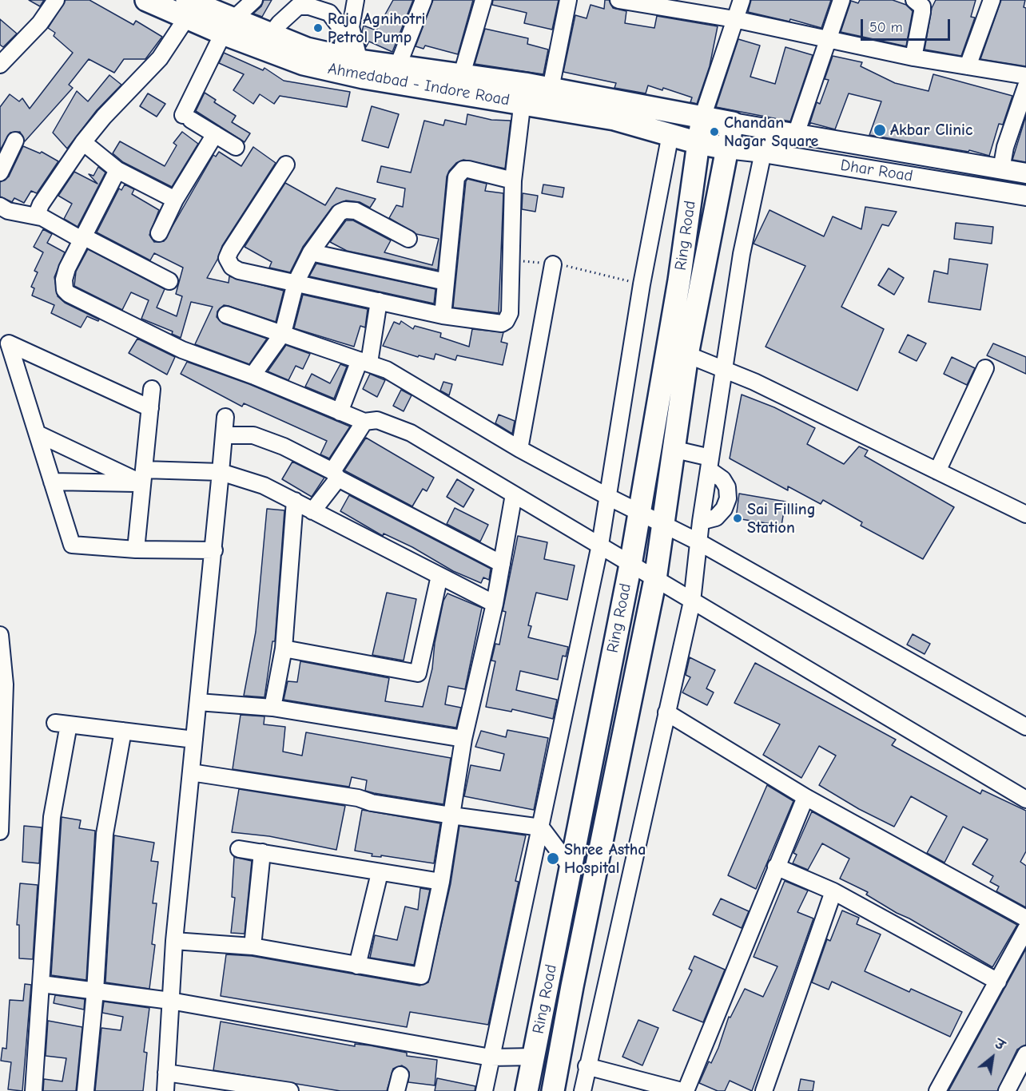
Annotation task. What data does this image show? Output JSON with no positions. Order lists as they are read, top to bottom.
{
  "streets": {
    "highway": ["Ahmedabad - Indore Road", "Ring Road"],
    "main road": ["Dhar Road"]
  },
  "crossings": [
    ["Ahmedabad - Indore Road", "Dhar Road"],
    ["Ahmedabad - Indore Road", "Ring Road"],
    ["Dhar Road", "Ring Road"]
  ],
  "places": [
    "Raja Agnihotri Petrol Pump",
    "Akbar Clinic",
    "Chandan Nagar Square",
    "Sai Filling Station",
    "Shree Astha Hospital"
  ],
  "scale_bar": "50 m",
  "north": "top right"
}
